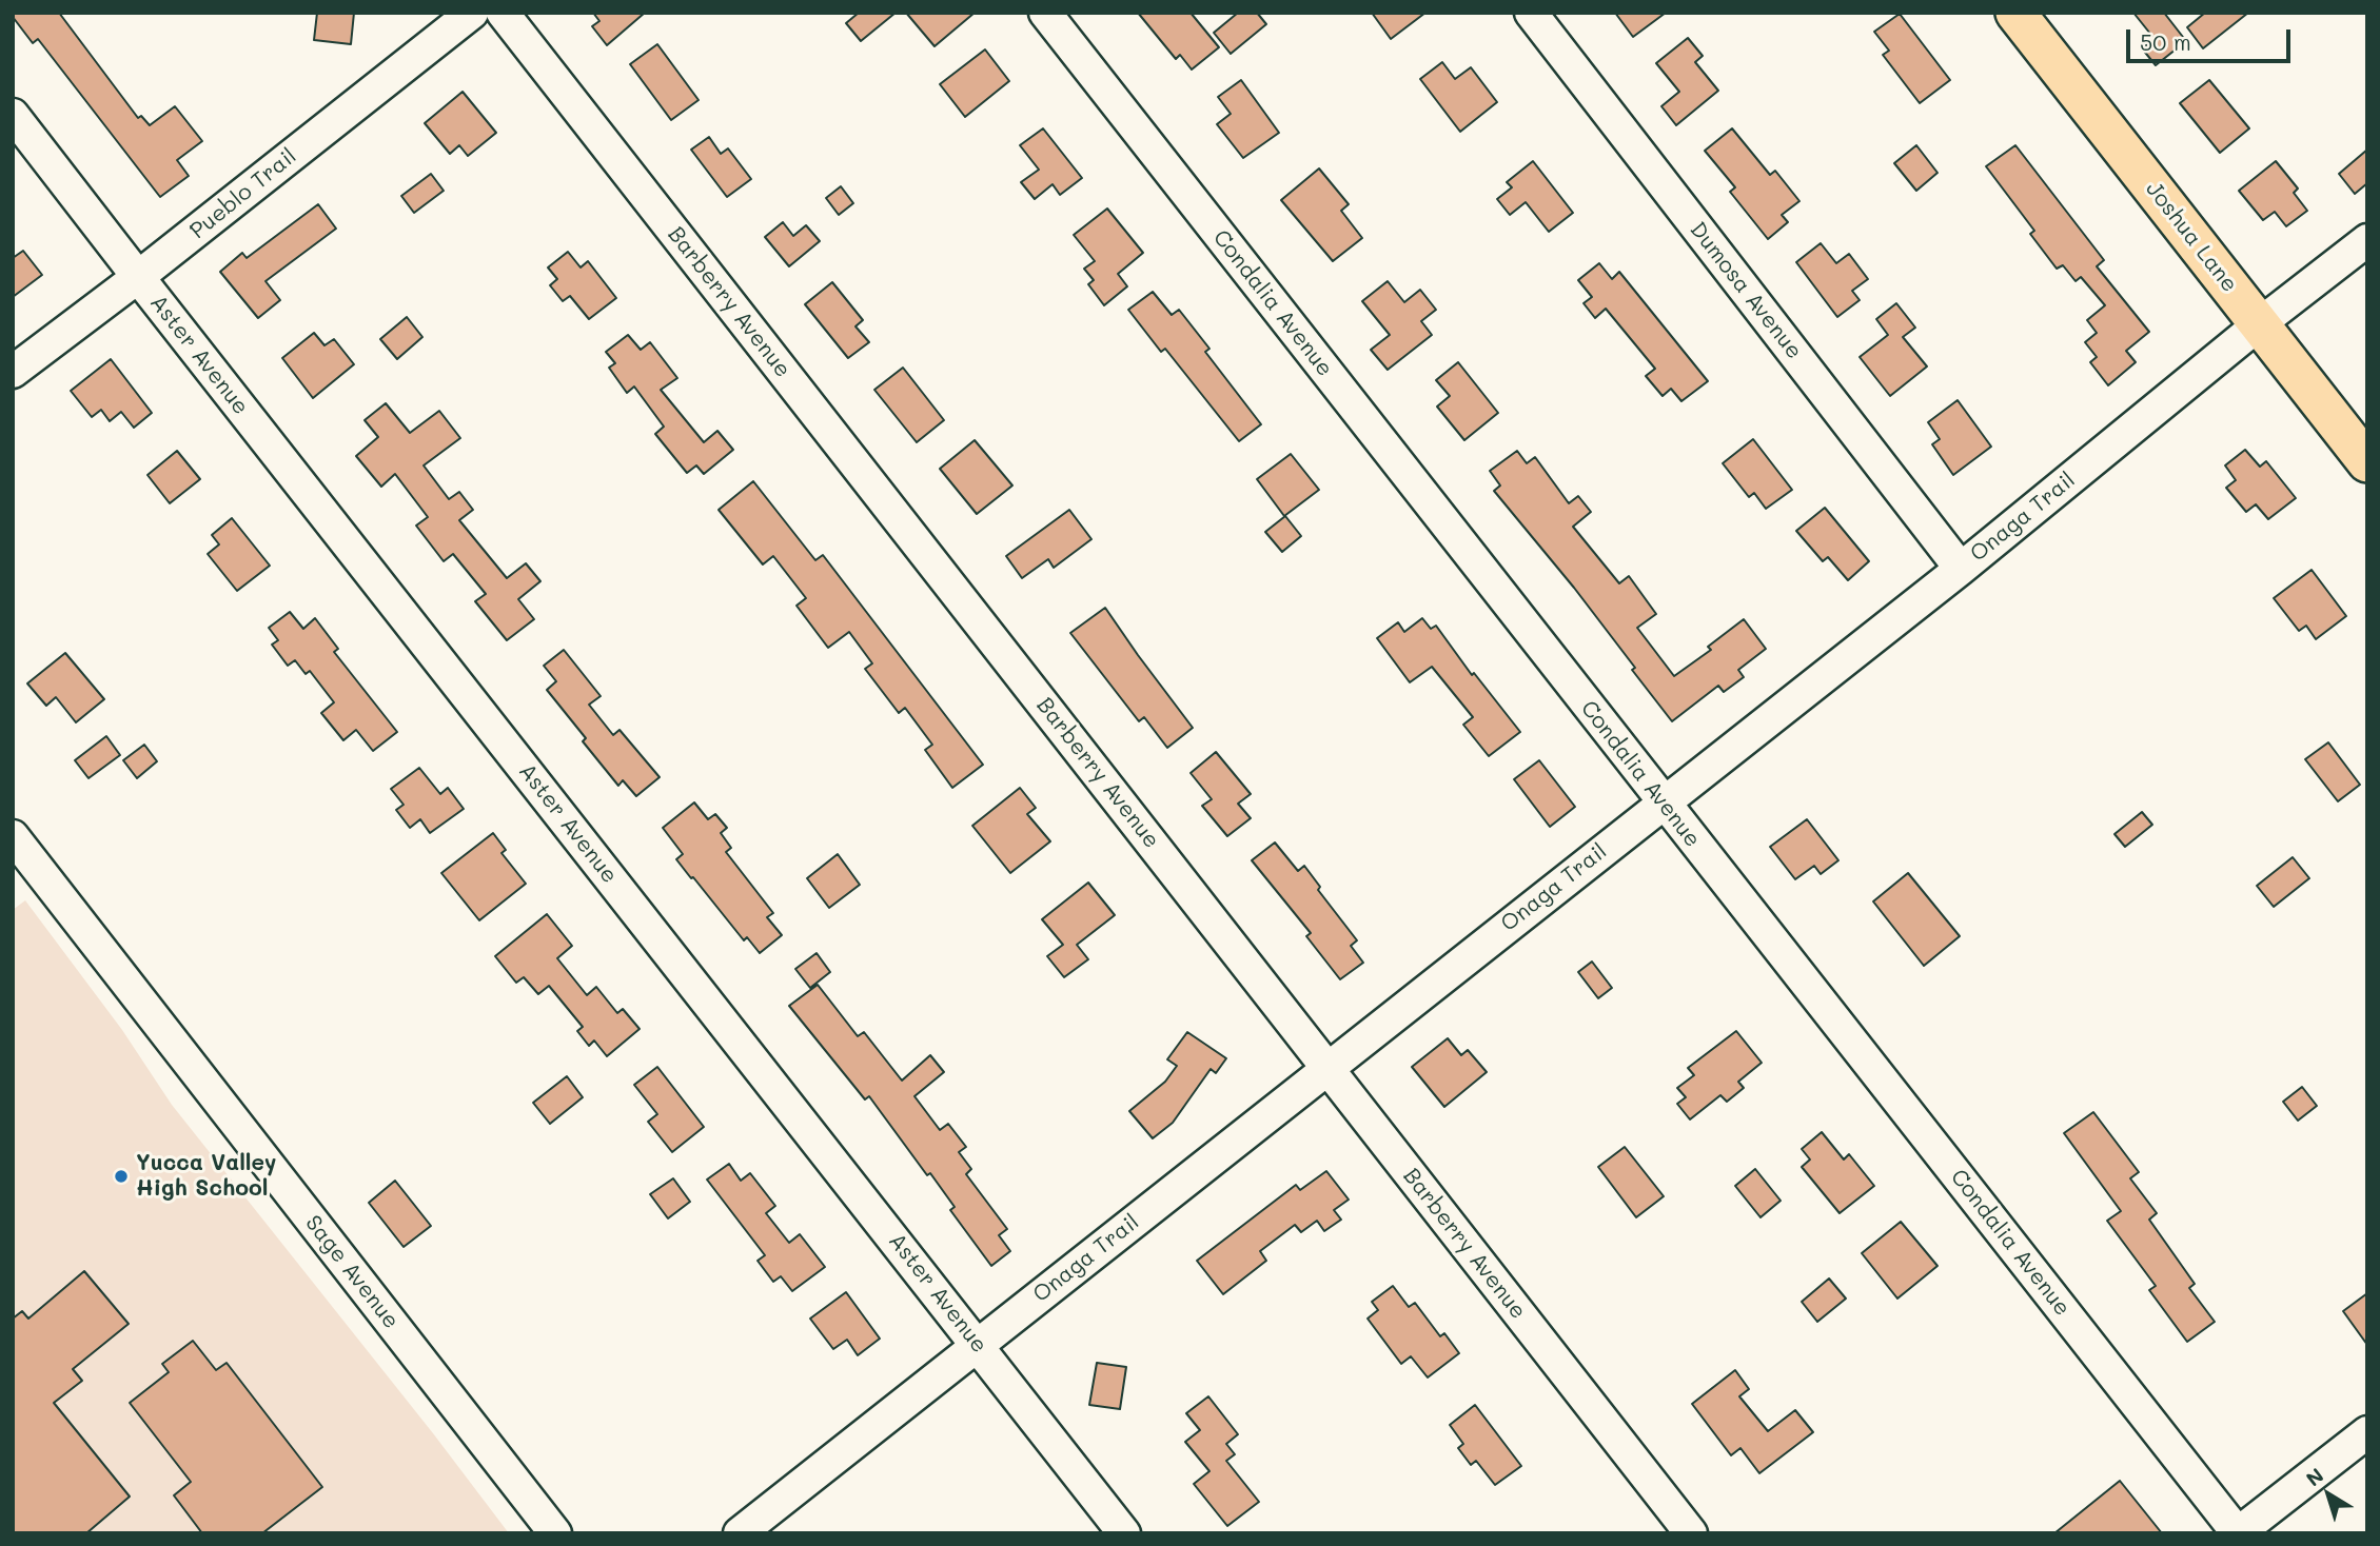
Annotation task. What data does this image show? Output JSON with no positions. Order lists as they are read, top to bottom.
{
  "streets": {
    "main road": ["Joshua Lane"],
    "street": [
      "Pueblo Trail",
      "Dumosa Avenue",
      "Barberry Avenue",
      "Condalia Avenue",
      "Aster Avenue",
      "Onaga Trail",
      "Sage Avenue"
    ]
  },
  "crossings": [
    ["Pueblo Trail", "Aster Avenue"],
    ["Joshua Lane", "Onaga Trail"],
    ["Dumosa Avenue", "Onaga Trail"],
    ["Barberry Avenue", "Onaga Trail"],
    ["Condalia Avenue", "Onaga Trail"],
    ["Aster Avenue", "Onaga Trail"]
  ],
  "places": ["Yucca Valley High School"],
  "scale_bar": "50 m",
  "north": "top left"
}
